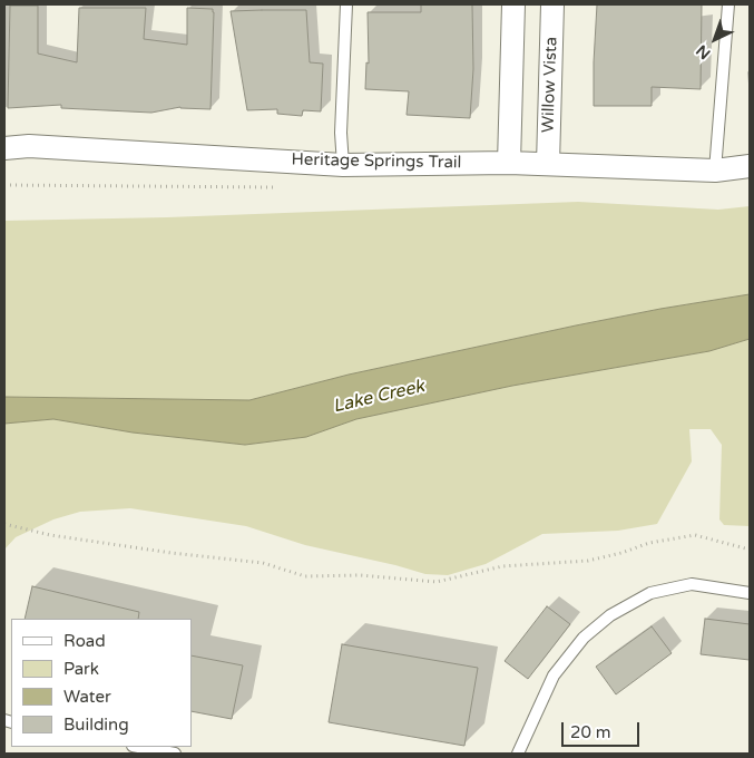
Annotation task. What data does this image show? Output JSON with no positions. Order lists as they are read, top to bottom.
{
  "streets": {
    "street": ["Willow Vista", "Heritage Springs Trail"]
  },
  "crossings": [
    ["Willow Vista", "Heritage Springs Trail"]
  ],
  "water": ["Lake Creek"],
  "legend": [
    "Road",
    "Park",
    "Water",
    "Building"
  ],
  "scale_bar": "20 m",
  "north": "bottom left"
}
